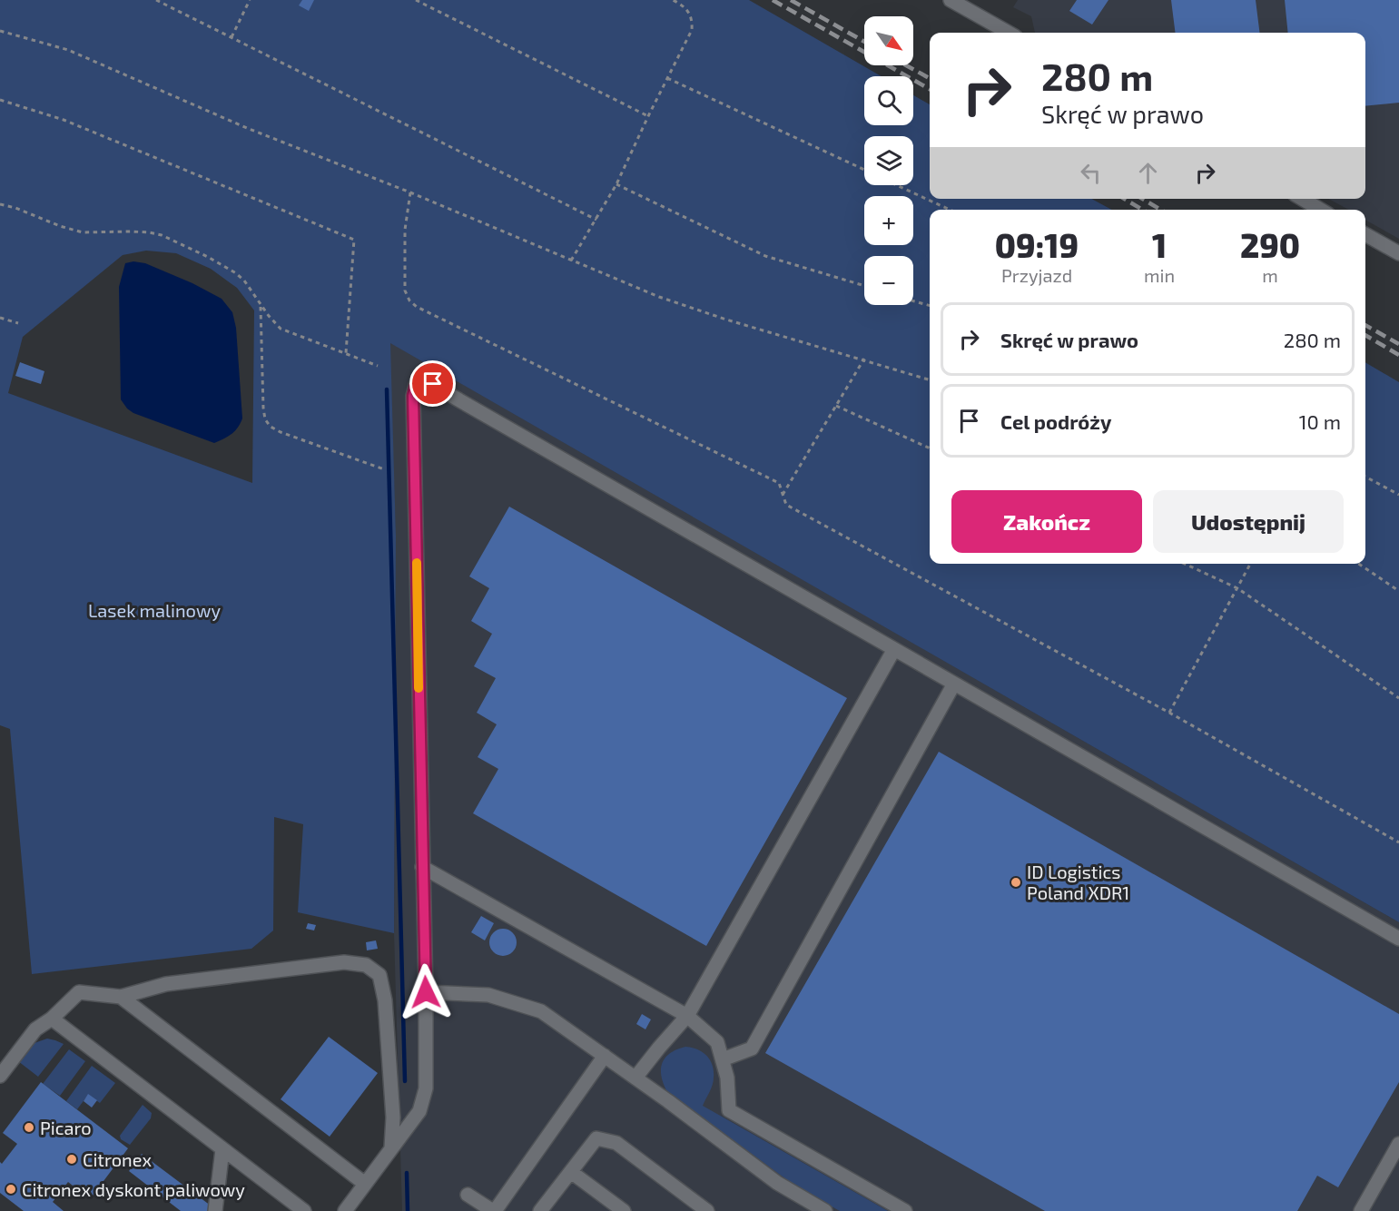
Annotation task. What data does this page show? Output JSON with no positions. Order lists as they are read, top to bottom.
{
  "parks": ["Lasek malinowy"],
  "places": [
    "ID Logistics Poland XDR1",
    "Picaro",
    "Citronex",
    "Citronex dyskont paliwowy"
  ],
  "north": "bottom right",
  "page": {
    "map_buttons": ["+", "−"],
    "turn": ["280 m", "Skręć w prawo"],
    "eta": [
      "09:19",
      "Przyjazd",
      "1",
      "min",
      "290",
      "m"
    ],
    "list": [
      {
        "name": "Skręć w prawo",
        "value": "280 m"
      },
      {
        "name": "Cel podróży",
        "value": "10 m"
      }
    ],
    "buttons": ["Zakończ", "Udostępnij"]
  }
}
